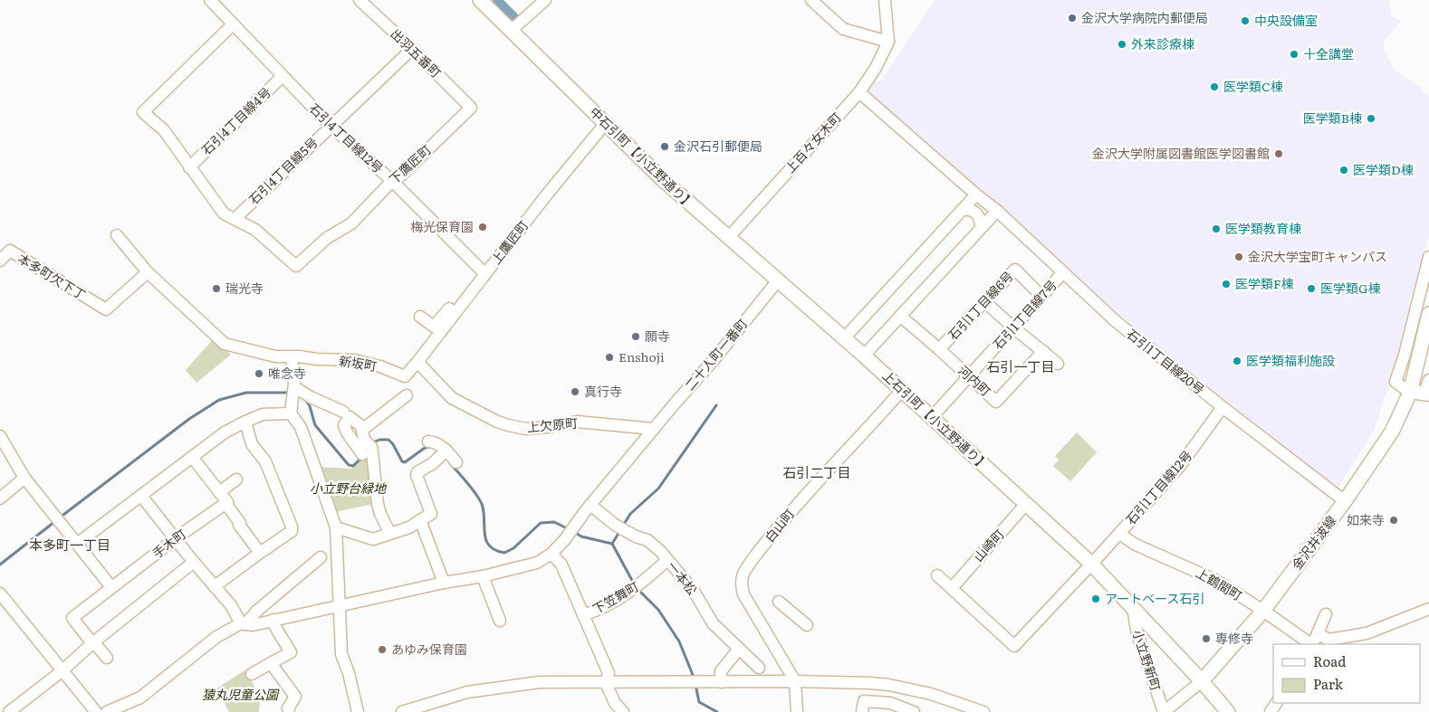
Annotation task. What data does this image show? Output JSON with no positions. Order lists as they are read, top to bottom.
{
  "streets": {
    "main road": ["中石引町【小立野通り】", "上石引町【小立野通り】", "金沢井波線"],
    "street": [
      "出羽五番町",
      "石引4丁目線4号",
      "石引4丁目線12号",
      "上百々女木町",
      "下鷹匠町",
      "石引4丁目線5号",
      "上鷹匠町",
      "本多町欠下丁",
      "石引1丁目線6号",
      "石引1丁目線7号",
      "二十人町一番町",
      "石引1丁目線20号",
      "新坂町",
      "河内町",
      "上欠原町",
      "石引1丁目線12号",
      "白山町",
      "手木町",
      "山崎町",
      "一本松",
      "上鶴間町",
      "下笠舞町",
      "小立野新町"
    ]
  },
  "crossings": [
    ["出羽五番町", "下鷹匠町"],
    ["出羽五番町", "石引4丁目線5号"],
    ["石引4丁目線4号", "石引4丁目線12号"],
    ["石引4丁目線12号", "下鷹匠町"],
    ["石引4丁目線12号", "石引4丁目線5号"],
    ["石引4丁目線12号", "上鷹匠町"],
    ["上百々女木町", "中石引町【小立野通り】"],
    ["上百々女木町", "石引1丁目線20号"],
    ["中石引町【小立野通り】", "上鷹匠町"],
    ["中石引町【小立野通り】", "二十人町一番町"],
    ["中石引町【小立野通り】", "上石引町【小立野通り】"],
    ["下鷹匠町", "石引4丁目線5号"],
    ["上鷹匠町", "新坂町"],
    ["上鷹匠町", "上欠原町"],
    ["石引1丁目線6号", "石引1丁目線7号"],
    ["石引1丁目線6号", "河内町"],
    ["石引1丁目線7号", "石引1丁目線20号"],
    ["石引1丁目線7号", "河内町"],
    ["石引1丁目線7号", "上石引町【小立野通り】"],
    ["二十人町一番町", "上石引町【小立野通り】"],
    ["二十人町一番町", "上欠原町"],
    ["二十人町一番町", "一本松"],
    ["石引1丁目線20号", "石引1丁目線12号"],
    ["石引1丁目線20号", "金沢井波線"],
    ["新坂町", "上欠原町"],
    ["上石引町【小立野通り】", "石引1丁目線12号"],
    ["上石引町【小立野通り】", "白山町"],
    ["上石引町【小立野通り】", "山崎町"],
    ["上石引町【小立野通り】", "小立野新町"],
    ["石引1丁目線12号", "山崎町"],
    ["石引1丁目線12号", "上鶴間町"],
    ["金沢井波線", "上鶴間町"],
    ["一本松", "下笠舞町"]
  ],
  "districts": ["石引一丁目", "石引二丁目", "本多町一丁目"],
  "parks": ["小立野台緑地", "猿丸児童公園"],
  "places": [
    "金沢大学病院内郵便局",
    "中央設備室",
    "外来診療棟",
    "十全講堂",
    "医学類C棟",
    "医学類B棟",
    "金沢石引郵便局",
    "金沢大学附属図書館医学図書館",
    "医学類D棟",
    "梅光保育園",
    "医学類教育棟",
    "金沢大学宝町キャンパス",
    "医学類F棟",
    "瑞光寺",
    "医学類G棟",
    "願寺",
    "Enshoji",
    "医学類福利施設",
    "唯念寺",
    "真行寺",
    "如来寺",
    "アートベース石引",
    "専修寺",
    "あゆみ保育園"
  ],
  "legend": ["Road", "Park"]
}
